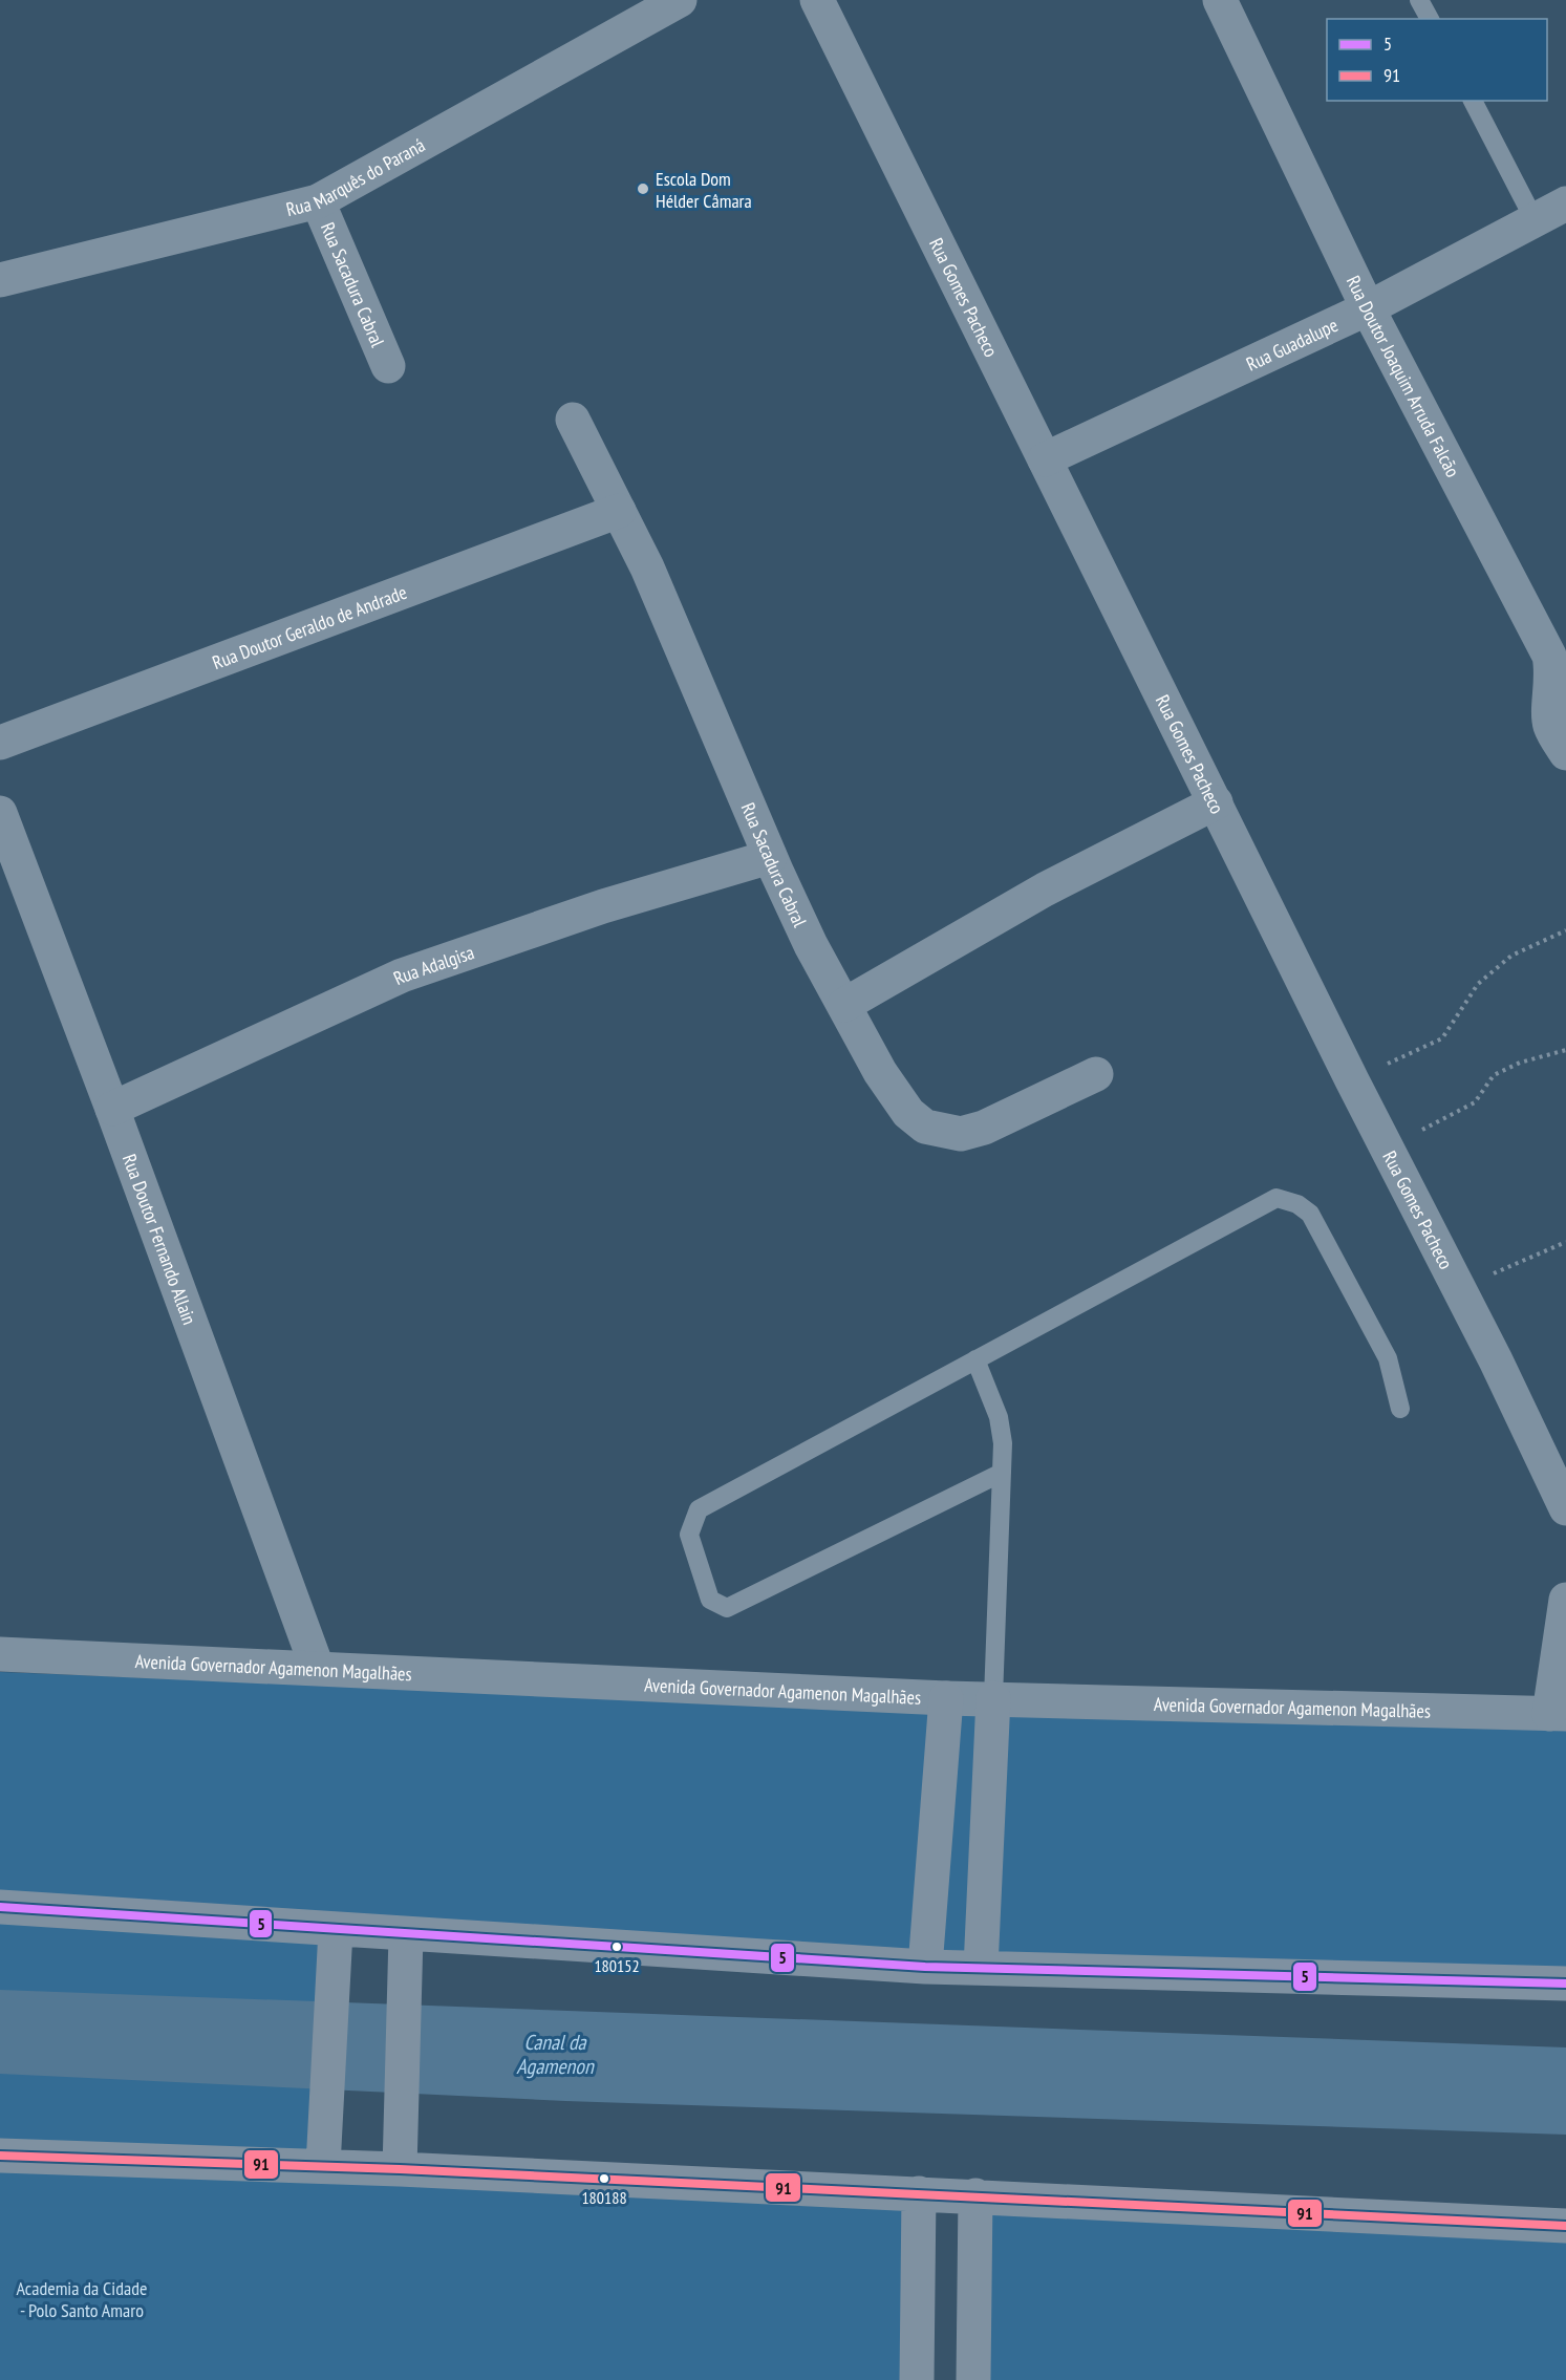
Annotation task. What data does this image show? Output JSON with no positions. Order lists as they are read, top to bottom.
{
  "streets": {
    "street": [
      "Rua Marquês do Paraná",
      "Rua Sacadura Cabral",
      "Rua Gomes Pacheco",
      "Rua Guadalupe",
      "Rua Doutor Joaquim Arruda Falcão",
      "Rua Doutor Geraldo de Andrade",
      "Rua Adalgisa",
      "Rua Doutor Fernando Allain",
      "Avenida Governador Agamenon Magalhães"
    ]
  },
  "crossings": [
    ["Rua Marquês do Paraná", "Rua Sacadura Cabral"],
    ["Rua Sacadura Cabral", "Rua Doutor Geraldo de Andrade"],
    ["Rua Sacadura Cabral", "Rua Adalgisa"],
    ["Rua Gomes Pacheco", "Rua Guadalupe"],
    ["Rua Guadalupe", "Rua Doutor Joaquim Arruda Falcão"],
    ["Rua Adalgisa", "Rua Doutor Fernando Allain"],
    ["Rua Doutor Fernando Allain", "Avenida Governador Agamenon Magalhães"]
  ],
  "water": ["Canal da Agamenon"],
  "parks": ["Academia da Cidade - Polo Santo Amaro"],
  "places": ["Escola Dom Hélder Câmara", "180152", "180188"],
  "lines": ["transit line 5", "transit line 91"],
  "legend": ["5", "91"]
}
